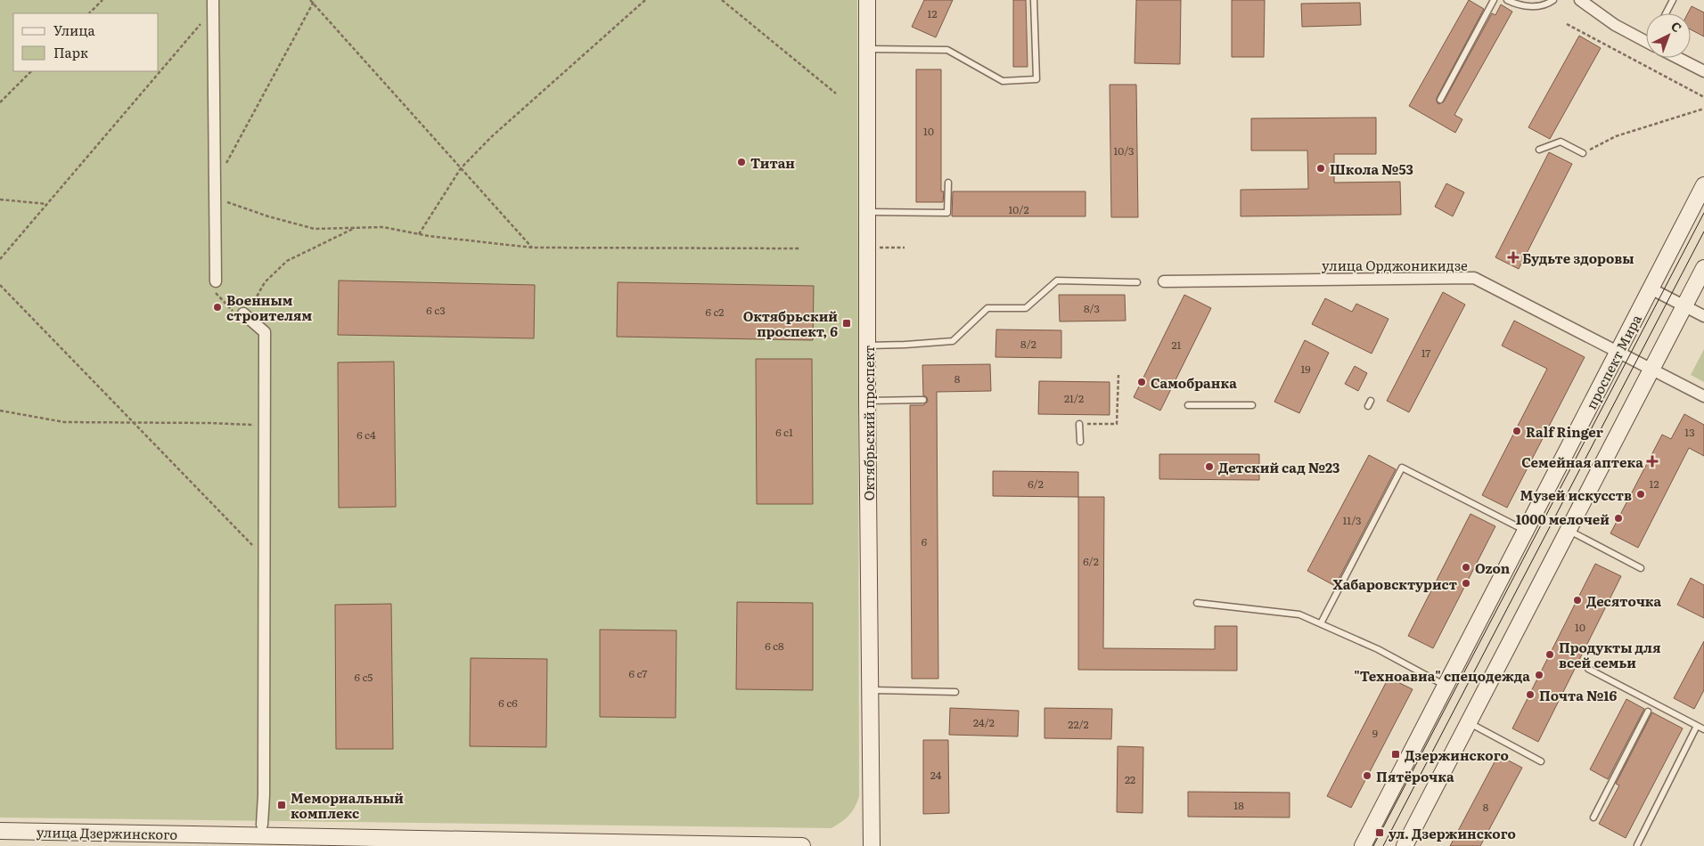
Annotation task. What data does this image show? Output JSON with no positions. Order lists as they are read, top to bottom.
{
  "streets": {
    "main road": ["проспект Мира", "Октябрьский проспект", "улица Дзержинского"],
    "street": ["улица Орджоникидзе"]
  },
  "crossings": [
    ["улица Орджоникидзе", "проспект Мира"]
  ],
  "places": {
    "other": [
      "Титан",
      "Школа №53",
      "Военным строителям",
      "Самобранка",
      "Ralf Ringer",
      "Детский сад №23",
      "Музей искусств",
      "1000 мелочей",
      "Ozon",
      "Хабаровсктурист",
      "Десяточка",
      "Продукты для всей семьи",
      "\"Техноавиа\" спецодежда",
      "Почта №16",
      "Пятёрочка"
    ],
    "health": ["Будьте здоровы", "Семейная аптека"],
    "transit": [
      "Октябрьский проспект, 6",
      "Дзержинского",
      "Мемориальный комплекс",
      "ул. Дзержинского"
    ]
  },
  "house_numbers": [
    "12",
    "10",
    "10/3",
    "10/2",
    "8/3",
    "6 с3",
    "6 с2",
    "8/2",
    "21",
    "17",
    "19",
    "8",
    "21/2",
    "6 с1",
    "13",
    "6 с4",
    "6/2",
    "12",
    "11/3",
    "6",
    "6/2",
    "10",
    "6 с8",
    "6 с7",
    "6 с5",
    "6 с6",
    "24/2",
    "22/2",
    "9",
    "24",
    "22",
    "18",
    "8"
  ],
  "legend": ["Улица", "Парк"],
  "north": "top right"
}
